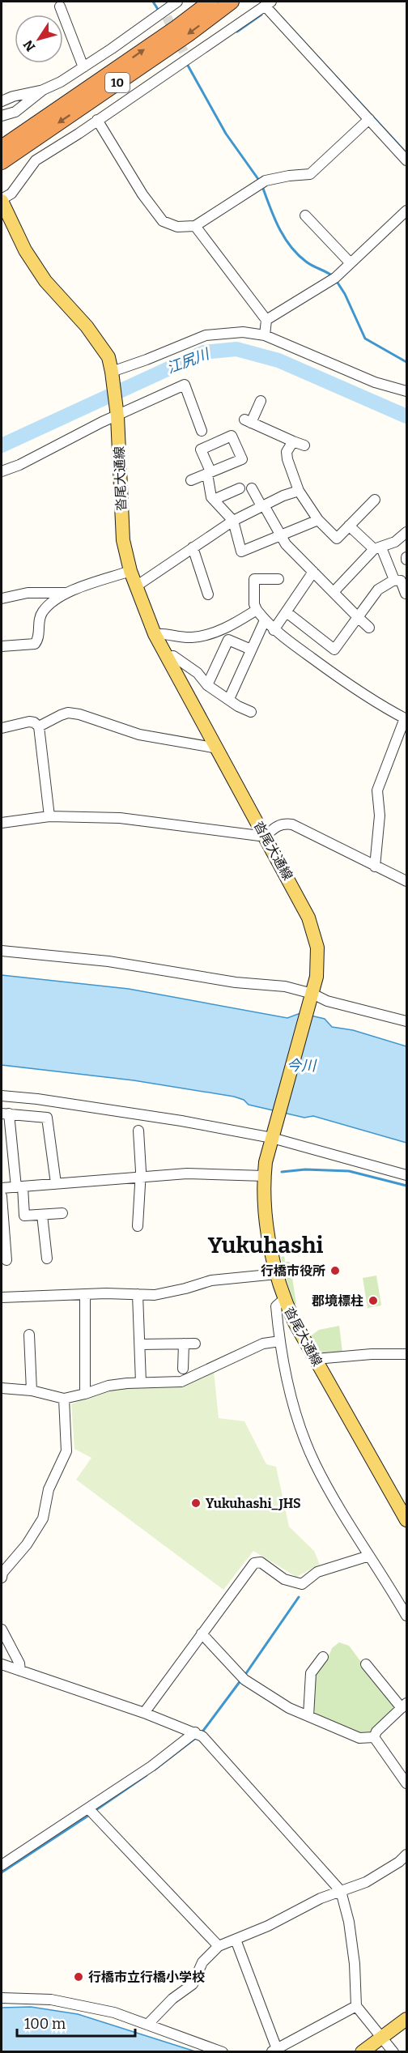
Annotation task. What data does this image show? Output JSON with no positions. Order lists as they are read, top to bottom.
{
  "streets": {
    "highway": ["10"],
    "main road": ["沓尾大通線"]
  },
  "districts": ["Yukuhashi"],
  "water": ["江尻川", "今川"],
  "places": [
    "行橋市役所",
    "郡境標柱",
    "Yukuhashi_JHS",
    "行橋市立行橋小学校"
  ],
  "scale_bar": "100 m",
  "north": "bottom left"
}
